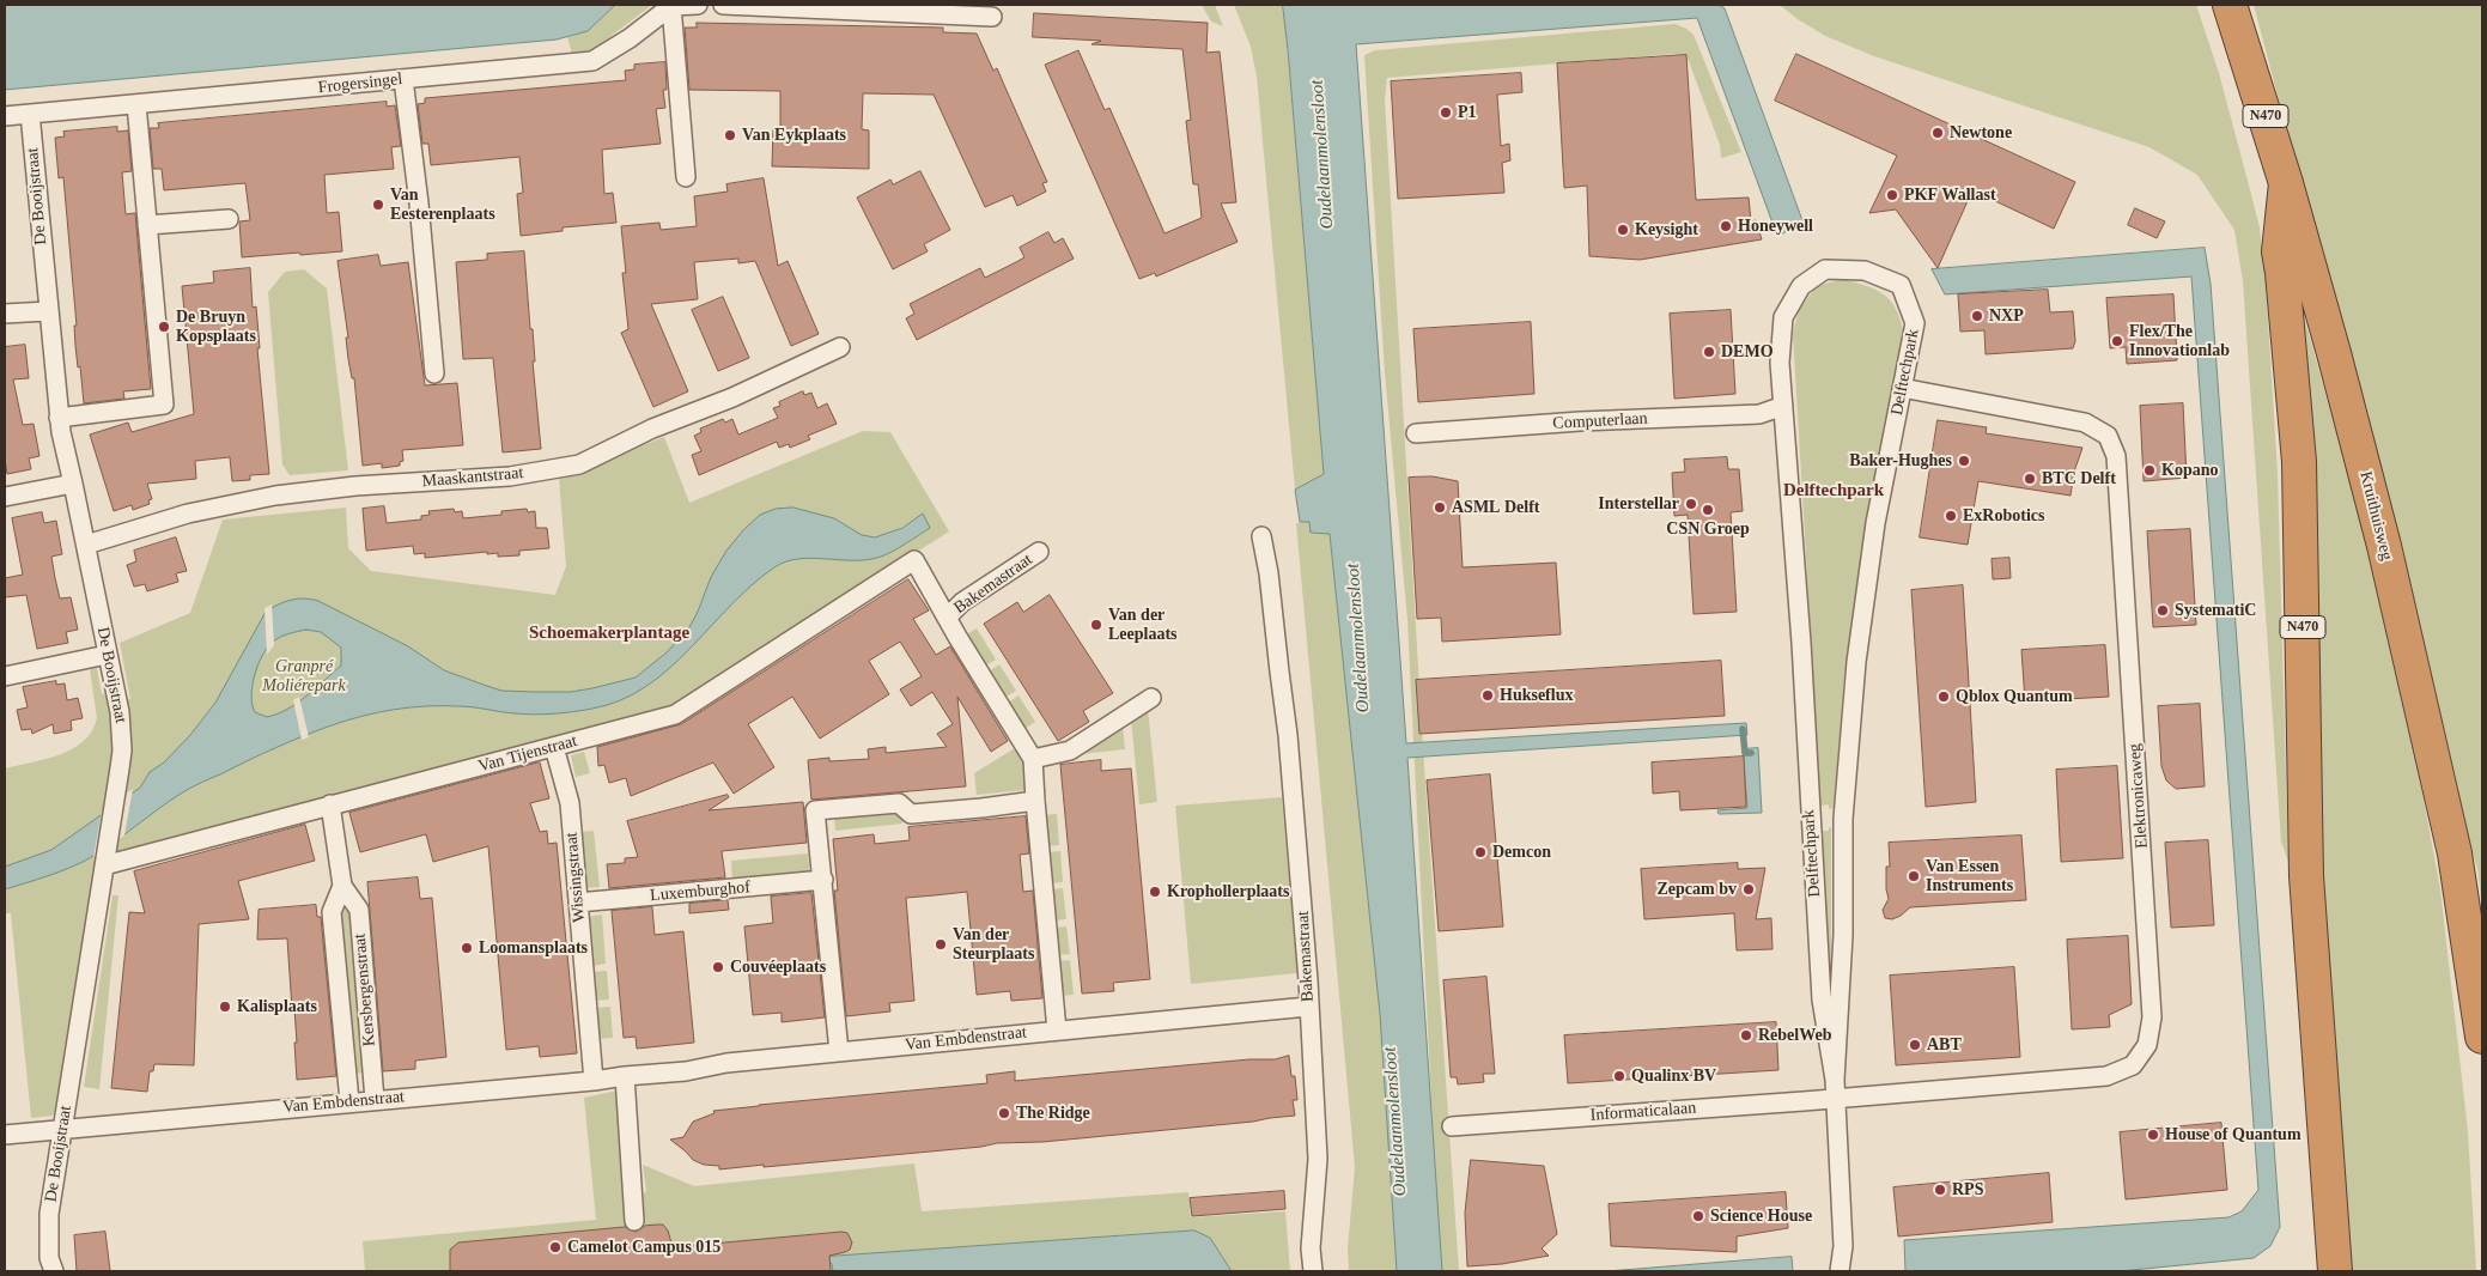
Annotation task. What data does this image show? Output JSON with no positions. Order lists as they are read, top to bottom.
{
  "streets": {
    "highway": ["N470", "Kruithuisweg"],
    "street": [
      "Frogersingel",
      "De Booijstraat",
      "Delftechpark",
      "Computerlaan",
      "Maaskantstraat",
      "Bakemastraat",
      "Van Tijenstraat",
      "Elektronicaweg",
      "Wissingstraat",
      "Luxemburghof",
      "Kersbergenstraat",
      "Van Embdenstraat",
      "Informaticalaan"
    ]
  },
  "crossings": [
    ["Frogersingel", "De Booijstraat"],
    ["N470", "Kruithuisweg"],
    ["De Booijstraat", "Maaskantstraat"],
    ["De Booijstraat", "Van Tijenstraat"],
    ["De Booijstraat", "Van Embdenstraat"],
    ["Delftechpark", "Computerlaan"],
    ["Delftechpark", "Elektronicaweg"],
    ["Delftechpark", "Informaticalaan"],
    ["Bakemastraat", "Van Tijenstraat"],
    ["Bakemastraat", "Van Embdenstraat"],
    ["Van Tijenstraat", "Wissingstraat"],
    ["Van Tijenstraat", "Kersbergenstraat"],
    ["Elektronicaweg", "Informaticalaan"],
    ["Wissingstraat", "Luxemburghof"],
    ["Wissingstraat", "Van Embdenstraat"],
    ["Kersbergenstraat", "Van Embdenstraat"]
  ],
  "districts": ["Delftechpark", "Schoemakerplantage"],
  "water": ["Oudelaanmolensloot"],
  "parks": ["Granpré Moliérepark"],
  "places": [
    "P1",
    "Newtone",
    "Van Eykplaats",
    "PKF Wallast",
    "Van Eesterenplaats",
    "Honeywell",
    "Keysight",
    "NXP",
    "De Bruyn Kopsplaats",
    "Flex/The Innovationlab",
    "DEMO",
    "Baker-Hughes",
    "Kopano",
    "BTC Delft",
    "Interstellar",
    "ASML Delft",
    "CSN Groep",
    "ExRobotics",
    "SystematiC",
    "Van der Leeplaats",
    "Hukseflux",
    "Qblox Quantum",
    "Demcon",
    "Van Essen Instruments",
    "Zepcam bv",
    "Krophollerplaats",
    "Van der Steurplaats",
    "Loomansplaats",
    "Couvéeplaats",
    "Kalisplaats",
    "RebelWeb",
    "ABT",
    "Qualinx BV",
    "The Ridge",
    "House of Quantum",
    "RPS",
    "Science House",
    "Camelot Campus 015"
  ]
}
